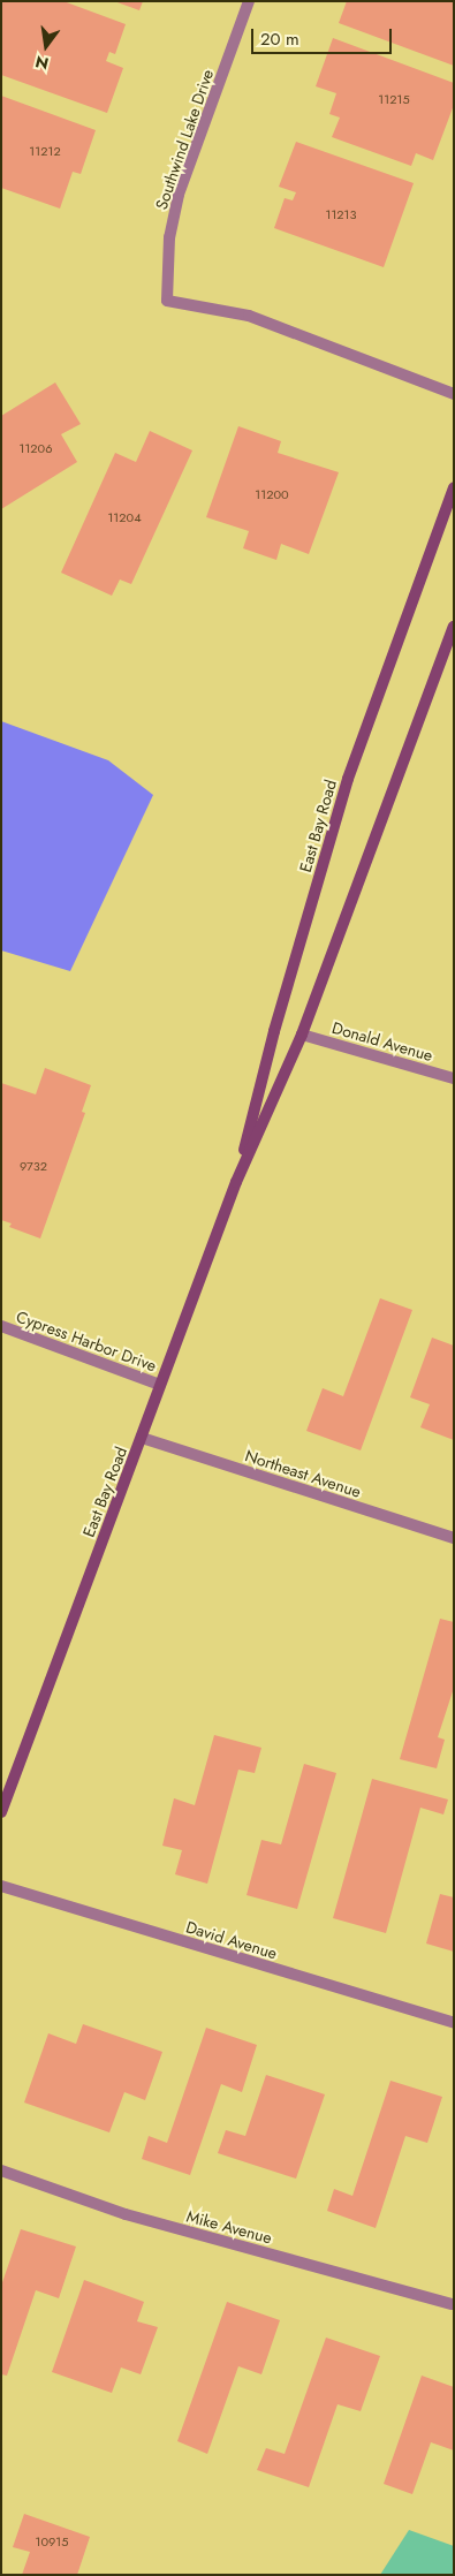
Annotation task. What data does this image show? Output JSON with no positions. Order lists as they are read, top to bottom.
{
  "streets": {
    "street": [
      "Southwind Lake Drive",
      "East Bay Road",
      "Donald Avenue",
      "Cypress Harbor Drive",
      "Northeast Avenue",
      "David Avenue",
      "Mike Avenue"
    ]
  },
  "crossings": [
    ["East Bay Road", "Donald Avenue"],
    ["East Bay Road", "Cypress Harbor Drive"],
    ["East Bay Road", "Northeast Avenue"]
  ],
  "house_numbers": [
    "11215",
    "11212",
    "11213",
    "11206",
    "11200",
    "11204",
    "9732",
    "10915"
  ],
  "scale_bar": "20 m",
  "north": "bottom"
}
